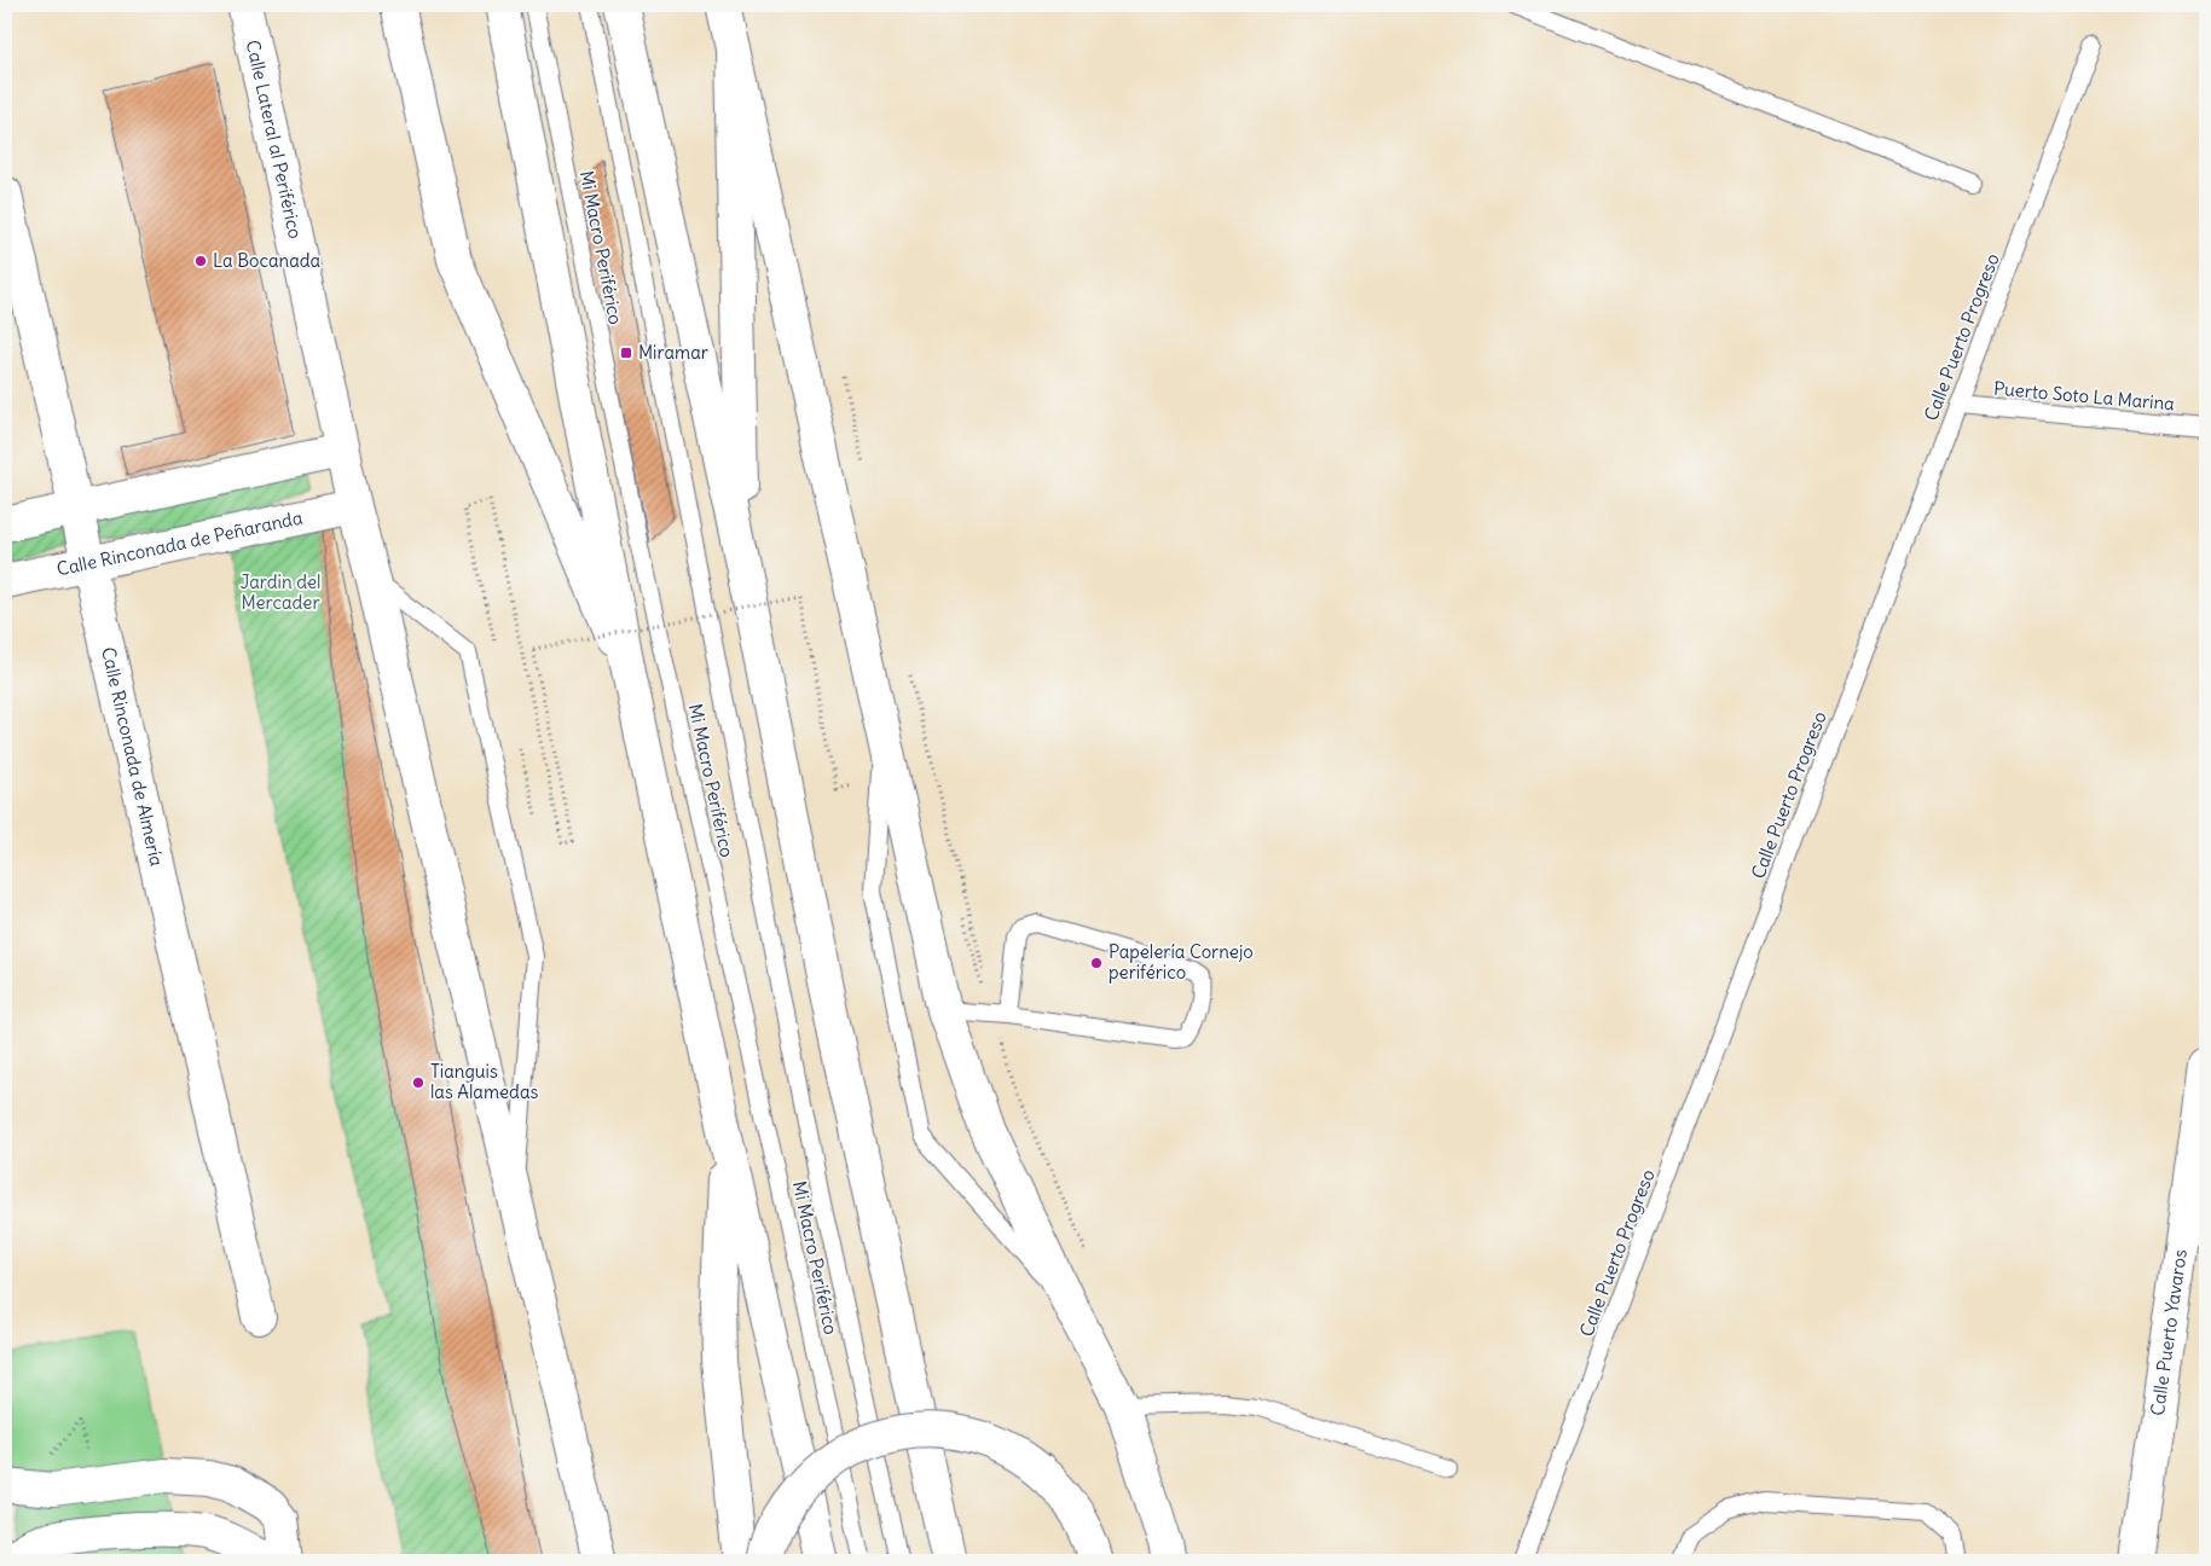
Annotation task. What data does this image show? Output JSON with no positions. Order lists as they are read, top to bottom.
{
  "streets": {
    "main road": [
      "Calle Lateral al Periférico",
      "Calle Rinconada de Peñaranda",
      "Calle Rinconada de Almería",
      "Calle Puerto Yavaros"
    ],
    "lane": ["Mi Macro Periférico", "Calle Puerto Progreso", "Puerto Soto La Marina"]
  },
  "crossings": [
    ["Calle Lateral al Periférico", "Calle Rinconada de Peñaranda"],
    ["Calle Puerto Progreso", "Puerto Soto La Marina"],
    ["Calle Rinconada de Peñaranda", "Calle Rinconada de Almería"]
  ],
  "parks": ["Jardin del Mercader"],
  "places": {
    "other": ["La Bocanada", "Papelería Cornejo periférico", "Tianguis las Alamedas"],
    "transit": ["Miramar"]
  }
}
